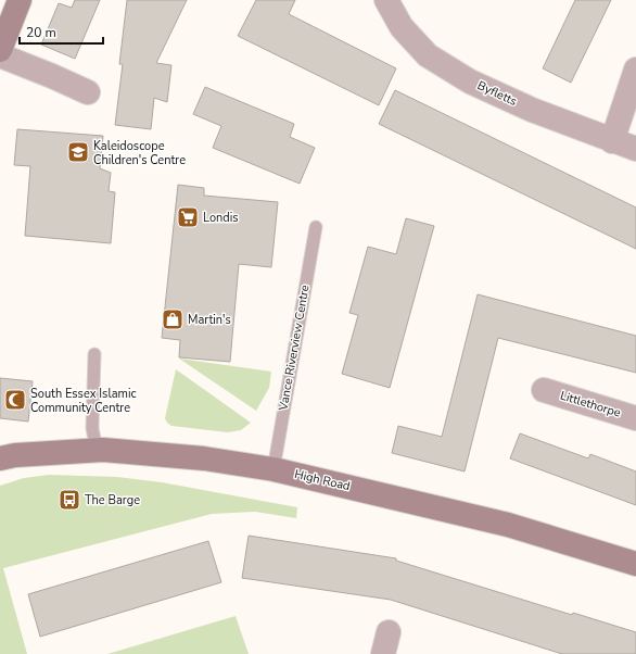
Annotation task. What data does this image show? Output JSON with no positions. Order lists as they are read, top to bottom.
{
  "streets": {
    "main road": ["High Road"],
    "street": ["Byfletts", "Littlethorpe"],
    "lane": ["Vance Riverview Centre"]
  },
  "crossings": [
    ["Vance Riverview Centre", "High Road"]
  ],
  "places": {
    "school or university": ["Kaleidoscope Children's Centre"],
    "supermarket": ["Londis"],
    "shop": ["Martin's"],
    "mosque": ["South Essex Islamic Community Centre"],
    "bus stop": ["The Barge"]
  },
  "scale_bar": "20 m"
}
